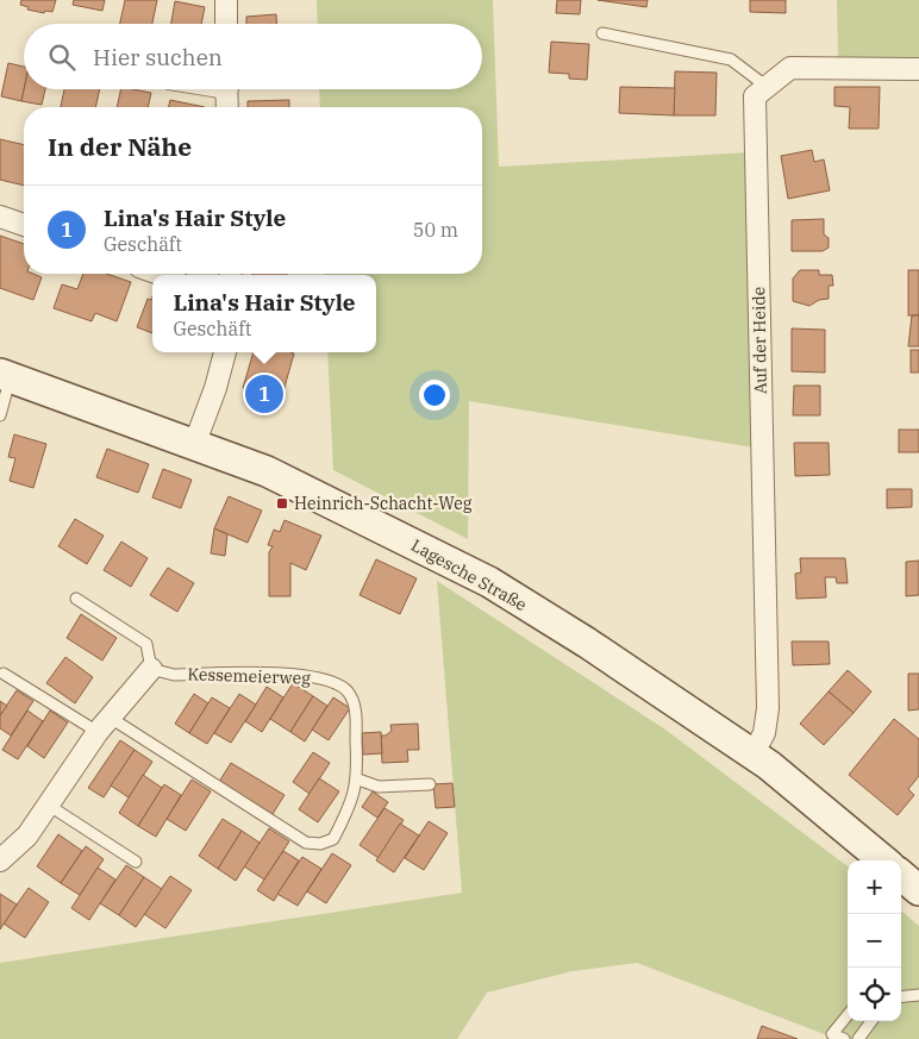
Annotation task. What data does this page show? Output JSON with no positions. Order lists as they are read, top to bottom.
{
  "streets": {
    "street": ["Auf der Heide", "Lagesche Straße"],
    "lane": ["Kessemeierweg"]
  },
  "crossings": [
    ["Auf der Heide", "Lagesche Straße"]
  ],
  "places": {
    "transit": ["Heinrich-Schacht-Weg"]
  },
  "page": {
    "search": "Hier suchen",
    "heading": "In der Nähe",
    "list": [
      {
        "mark": "1",
        "name": "Lina's Hair Style",
        "note": "Geschäft",
        "value": "50 m"
      }
    ],
    "popup": ["Lina's Hair Style", "Geschäft"],
    "pins": "1",
    "map_buttons": ["+", "−"]
  }
}
